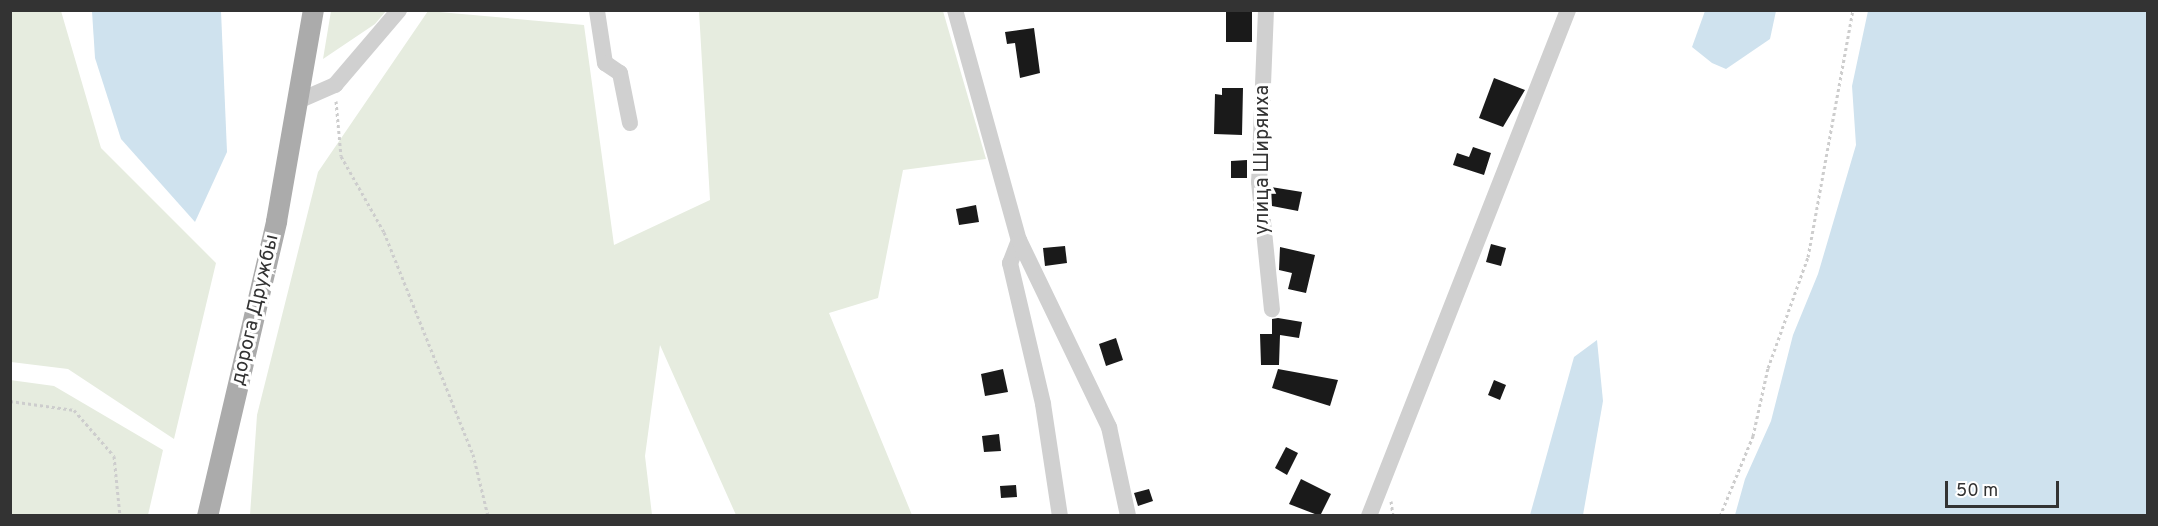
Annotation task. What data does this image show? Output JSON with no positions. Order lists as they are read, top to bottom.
{
  "streets": {
    "main road": ["дорога Дружбы"],
    "street": ["улица Ширяиха"]
  },
  "scale_bar": "50 m"
}
